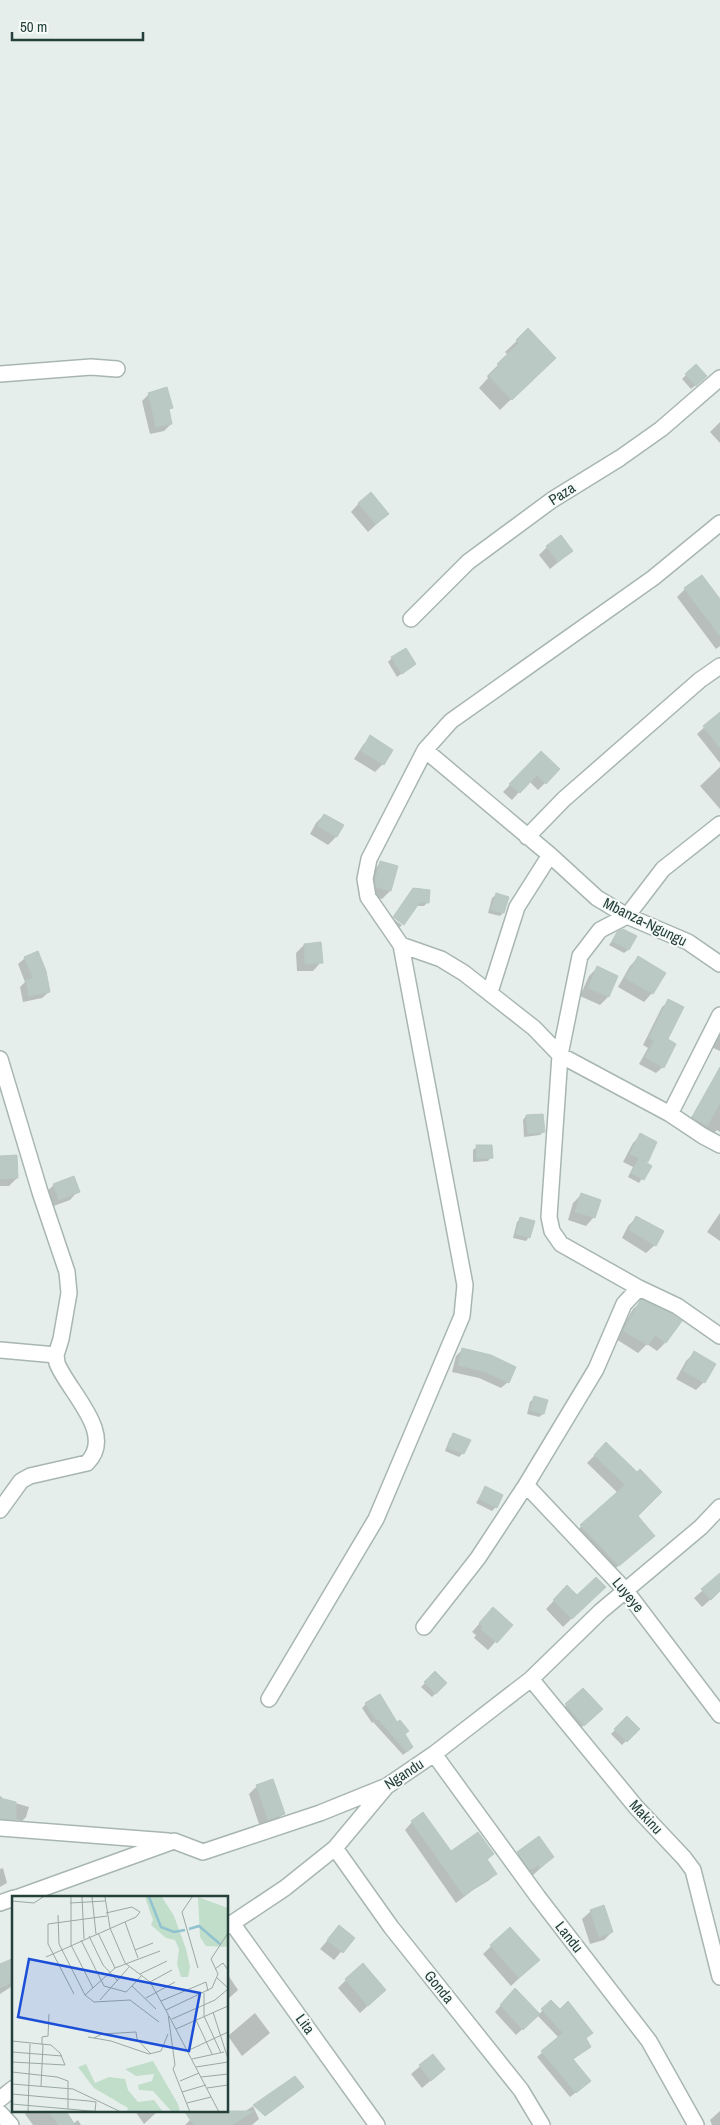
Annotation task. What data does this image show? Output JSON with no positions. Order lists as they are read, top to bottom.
{
  "streets": {
    "street": [
      "Paza",
      "Mbanza-Ngungu",
      "Luyeye",
      "Ngandu",
      "Makinu",
      "Landu",
      "Gonda",
      "Lita"
    ]
  },
  "crossings": [
    ["Luyeye", "Ngandu"],
    ["Ngandu", "Makinu"],
    ["Ngandu", "Landu"]
  ],
  "scale_bar": "50 m"
}
